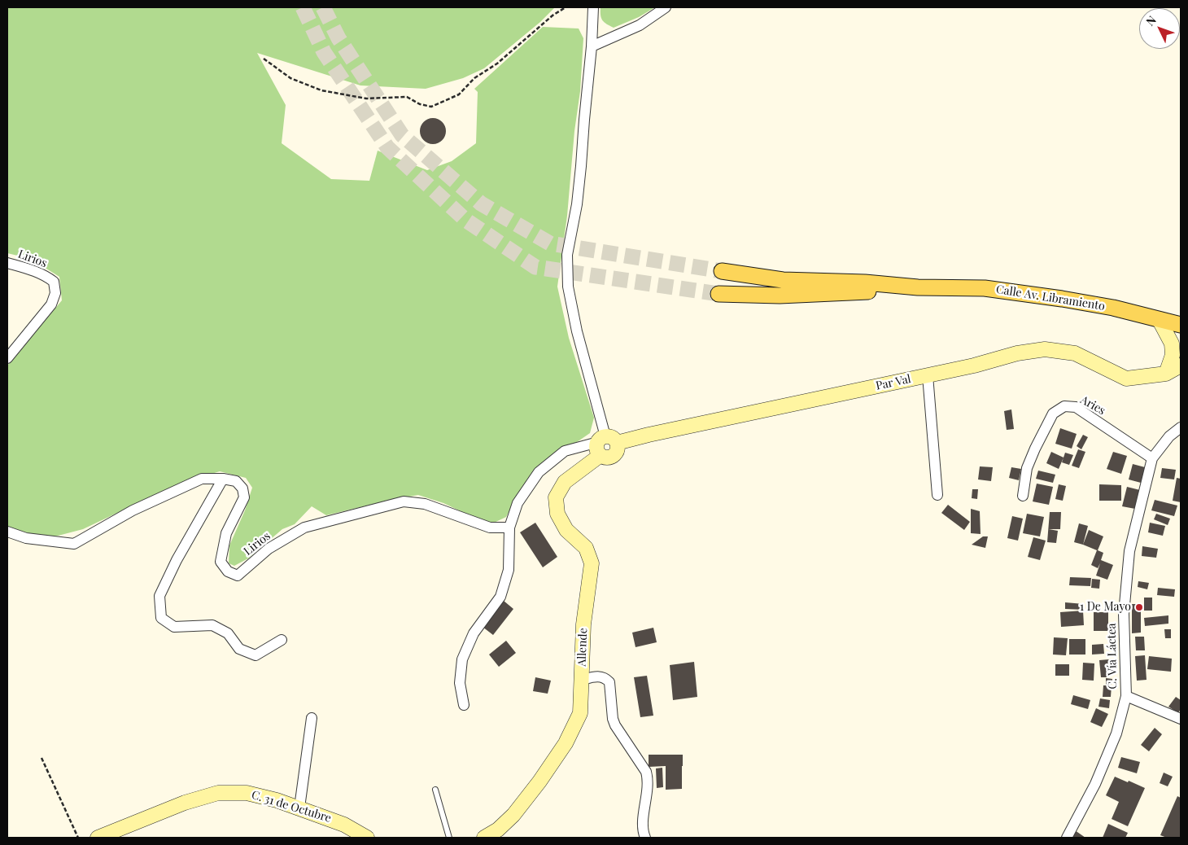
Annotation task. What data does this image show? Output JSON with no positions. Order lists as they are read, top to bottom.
{
  "streets": {
    "main road": ["Calle Av. Libramiento"],
    "street": [
      "Lirios",
      "Par Val",
      "Aries",
      "Allende",
      "C. Vía Láctea",
      "C. 31 de Octubre"
    ]
  },
  "crossings": [
    ["Par Val", "Allende"],
    ["Aries", "C. Vía Láctea"]
  ],
  "places": ["1 De Mayo"],
  "north": "top left"
}
